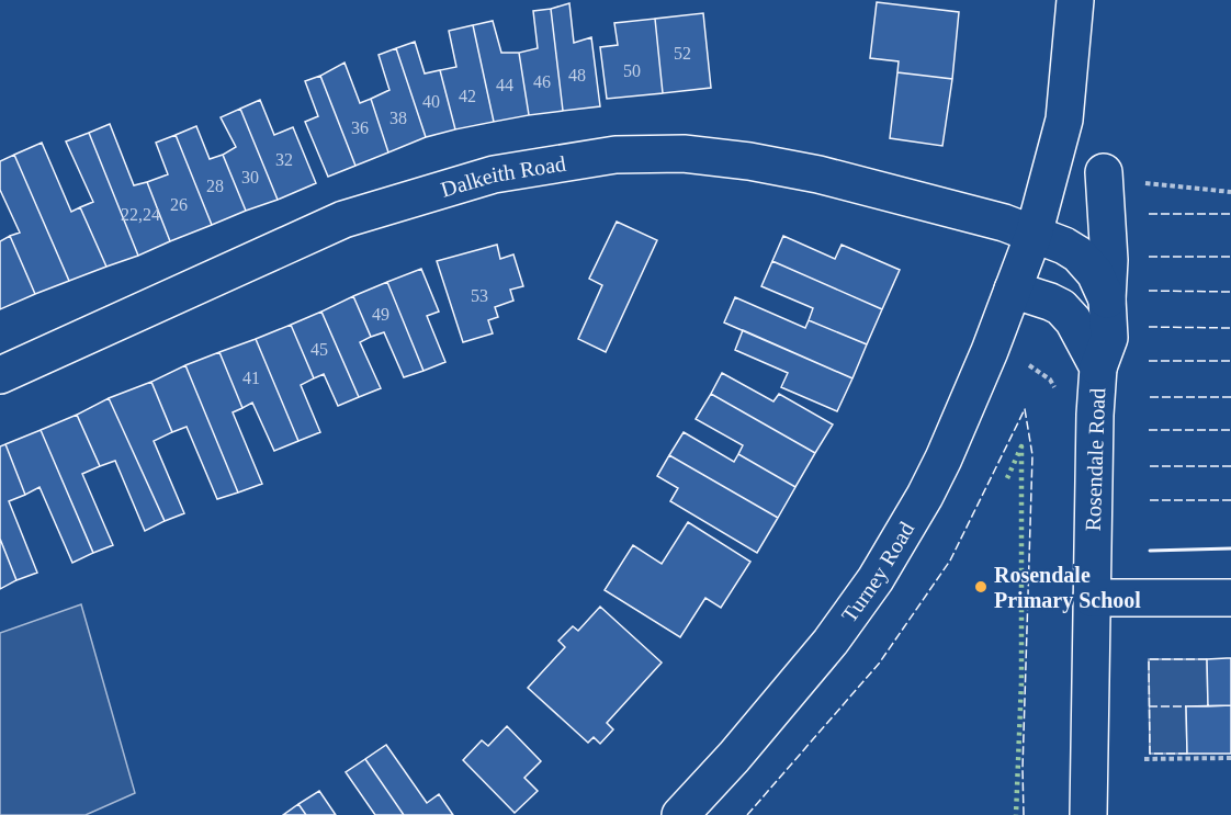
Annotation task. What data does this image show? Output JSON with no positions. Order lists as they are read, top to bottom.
{
  "streets": {
    "street": ["Dalkeith Road", "Rosendale Road", "Turney Road"]
  },
  "crossings": [
    ["Rosendale Road", "Turney Road"]
  ],
  "places": ["Rosendale Primary School"],
  "house_numbers": [
    "52",
    "50",
    "48",
    "46",
    "44",
    "42",
    "40",
    "38",
    "36",
    "32",
    "30",
    "28",
    "26",
    "22,24",
    "53",
    "49",
    "45",
    "41"
  ]
}
